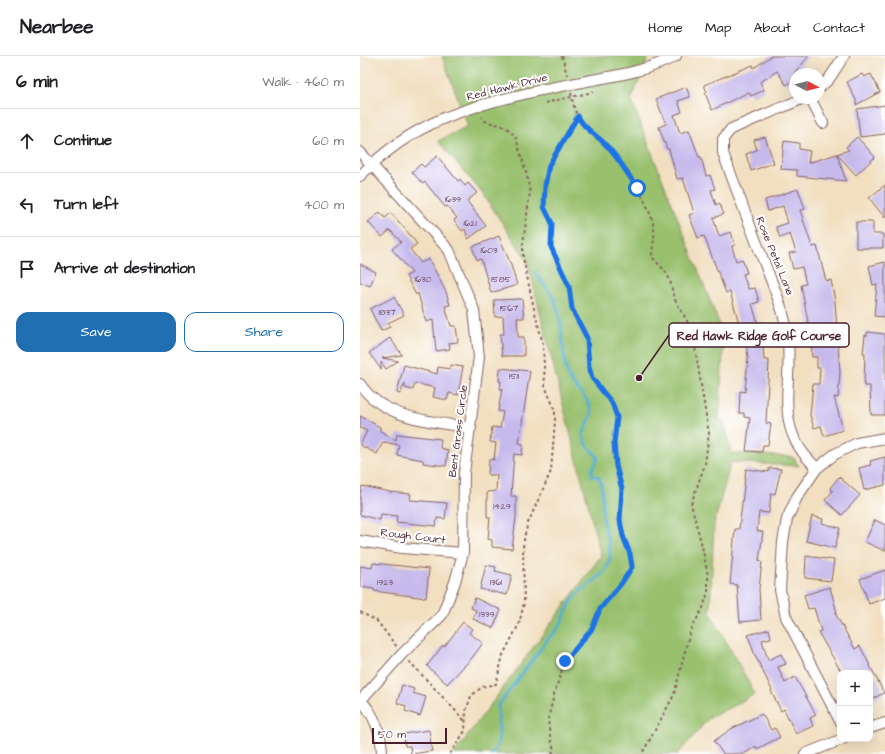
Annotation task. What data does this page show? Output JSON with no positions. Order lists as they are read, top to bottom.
{
  "streets": {
    "street": [
      "Red Hawk Drive",
      "Rose Petal Lane",
      "Bent Grass Circle",
      "Rough Court"
    ]
  },
  "crossings": [
    ["Red Hawk Drive", "Bent Grass Circle"],
    ["Bent Grass Circle", "Rough Court"]
  ],
  "places": ["Red Hawk Ridge Golf Course"],
  "house_numbers": [
    "1639",
    "1621",
    "1603",
    "1630",
    "1585",
    "1567",
    "1837",
    "1511",
    "1429",
    "1923",
    "1361",
    "1339"
  ],
  "scale_bar": "50 m",
  "north": "right",
  "page": {
    "header": "Nearbee",
    "nav": [
      "Home",
      "Map",
      "About",
      "Contact"
    ],
    "heading": ["6 min", "Walk · 460 m"],
    "list": [
      ["Continue", "60 m"],
      ["Turn left", "400 m"],
      "Arrive at destination"
    ],
    "buttons": ["Save", "Share"],
    "map_buttons": ["+", "−"],
    "scale": "50 m"
  }
}
